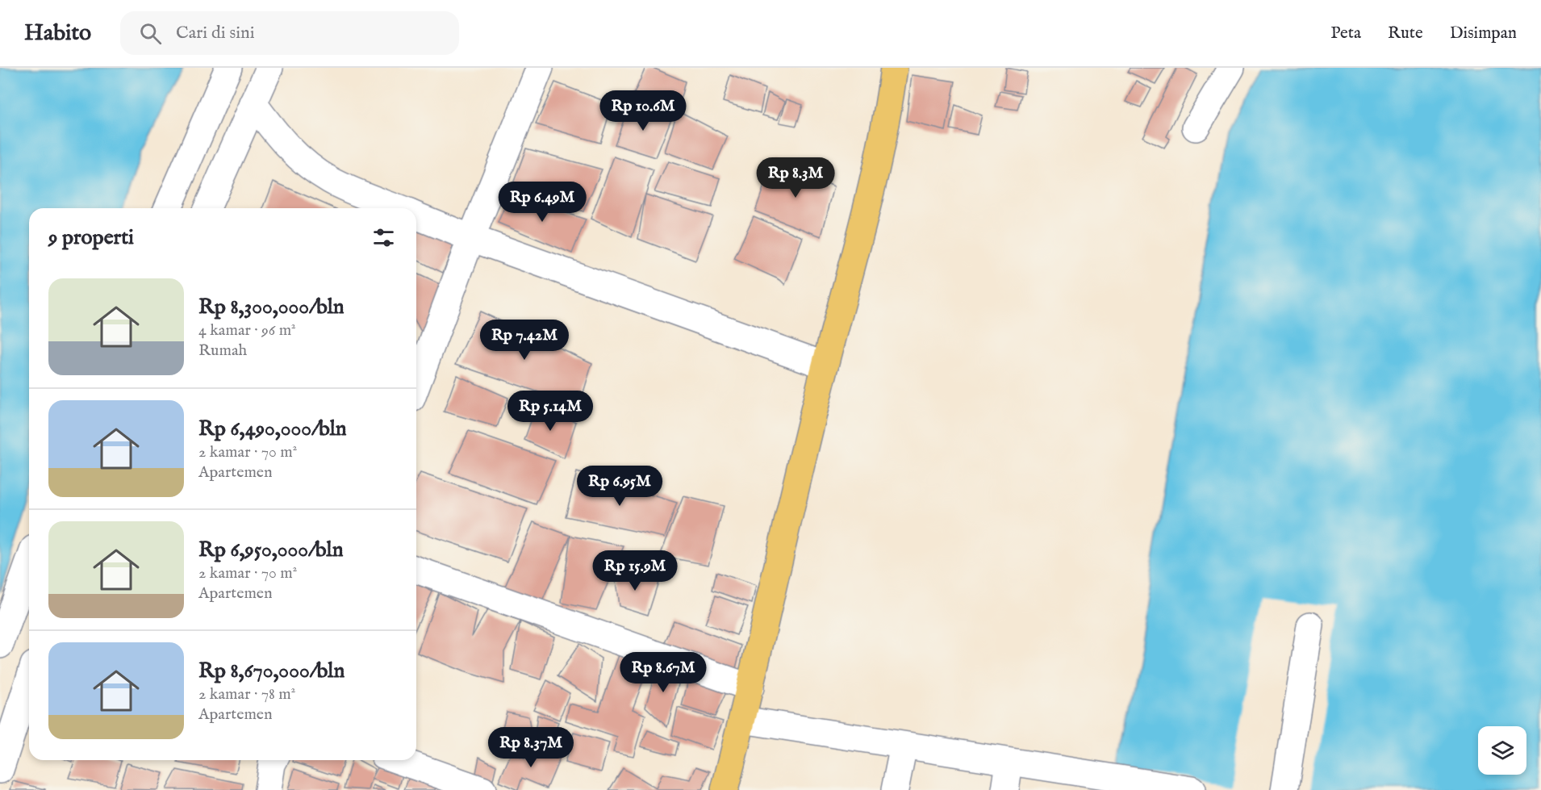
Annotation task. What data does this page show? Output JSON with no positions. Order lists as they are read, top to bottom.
{
  "page": {
    "header": "Habito",
    "search": "Cari di sini",
    "nav": ["Peta", "Rute", "Disimpan"],
    "price": [
      "Rp 10.6M",
      "Rp 8.3M",
      "Rp 6.49M",
      "Rp 7.42M",
      "Rp 5.14M",
      "Rp 6.95M",
      "Rp 15.9M",
      "Rp 8.67M",
      "Rp 8.37M"
    ],
    "heading": "9 properti",
    "list": [
      {
        "name": "Rp 8,300,000/bln",
        "note": "4 kamar · 96 m² · Rumah"
      },
      {
        "name": "Rp 6,490,000/bln",
        "note": "2 kamar · 70 m² · Apartemen"
      },
      {
        "name": "Rp 6,950,000/bln",
        "note": "2 kamar · 70 m² · Apartemen"
      },
      {
        "name": "Rp 8,670,000/bln",
        "note": "2 kamar · 78 m² · Apartemen"
      }
    ]
  }
}
